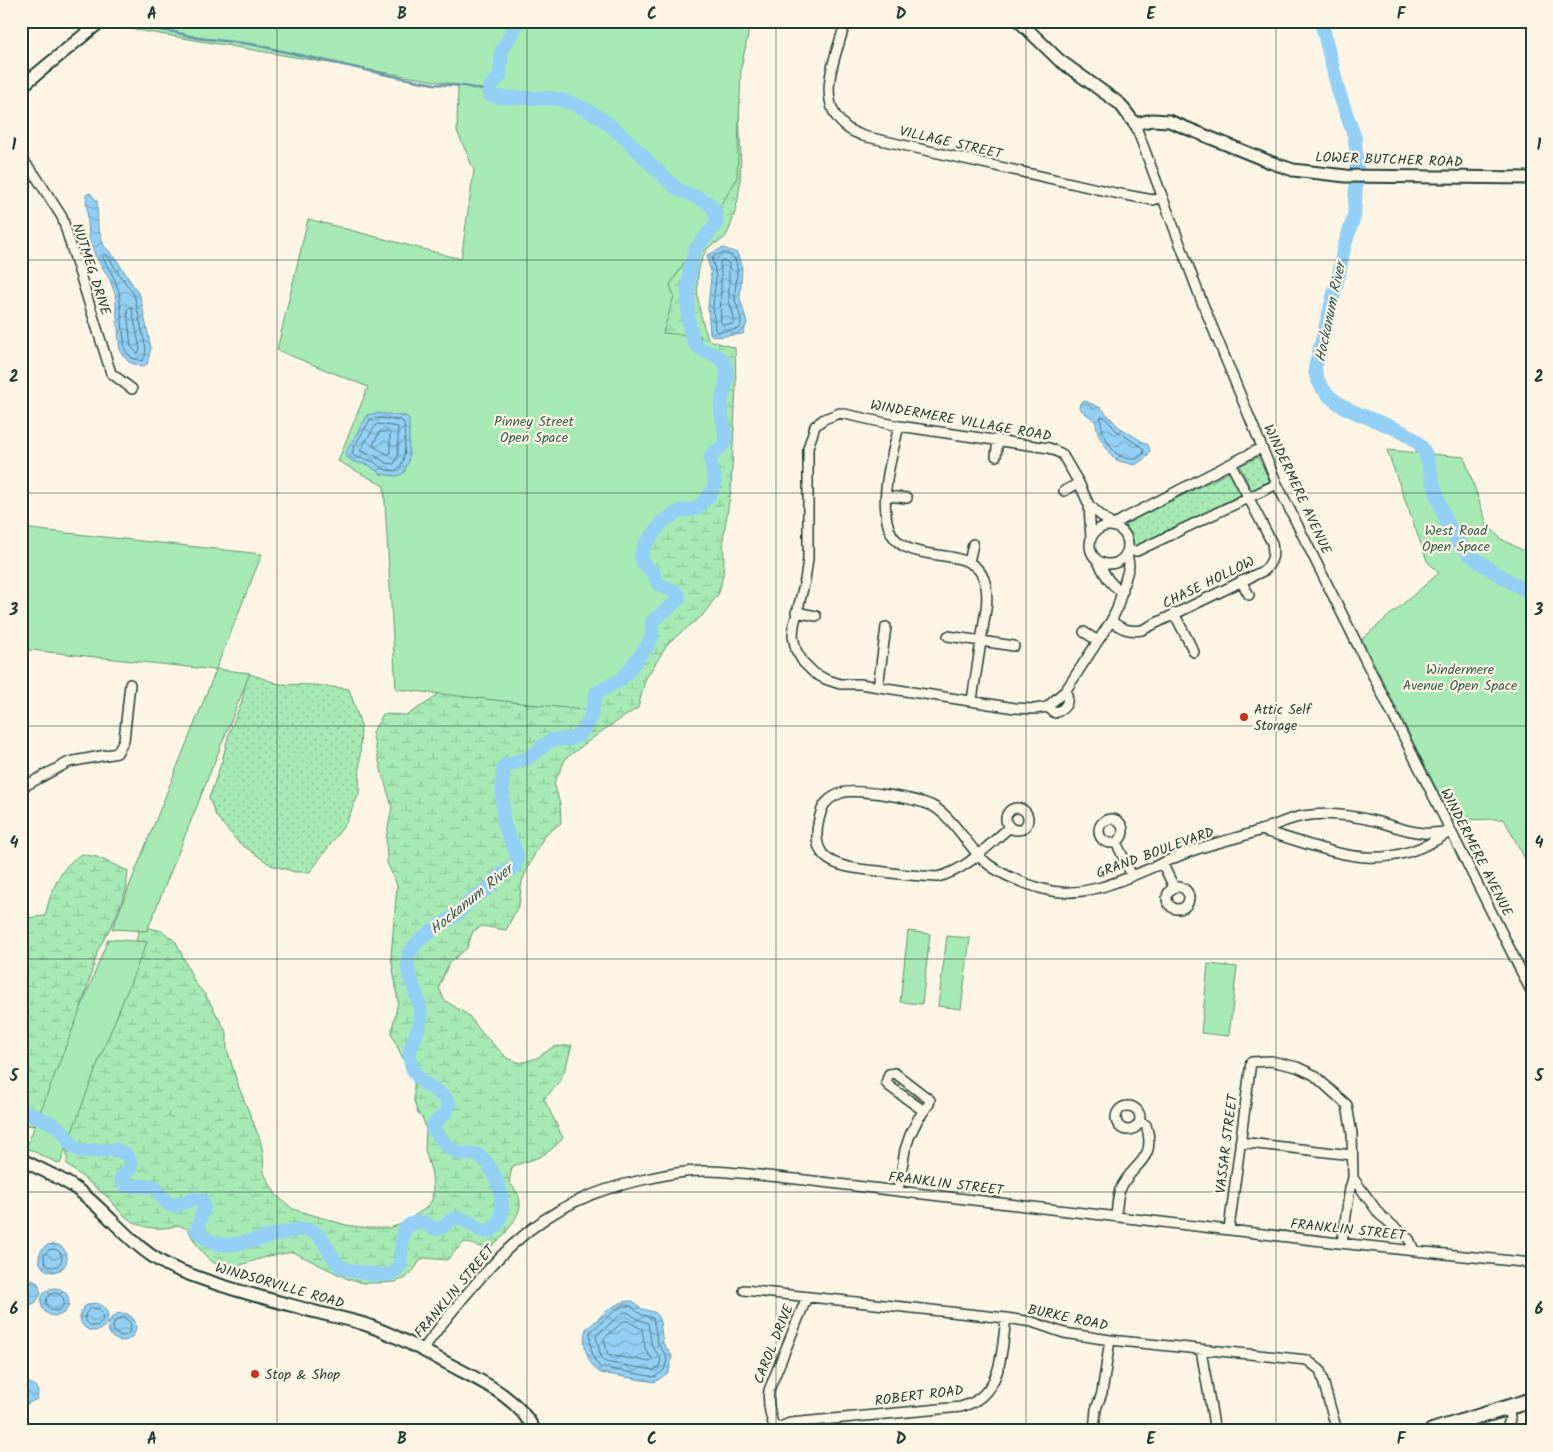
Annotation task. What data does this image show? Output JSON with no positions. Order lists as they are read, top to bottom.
{
  "streets": {
    "main road": ["LOWER BUTCHER ROAD", "WINDERMERE AVENUE", "WINDSORVILLE ROAD"],
    "street": [
      "VILLAGE STREET",
      "NUTMEG DRIVE",
      "WINDERMERE VILLAGE ROAD",
      "CHASE HOLLOW",
      "GRAND BOULEVARD",
      "VASSAR STREET",
      "FRANKLIN STREET",
      "BURKE ROAD",
      "CAROL DRIVE",
      "ROBERT ROAD"
    ]
  },
  "crossings": [
    ["VILLAGE STREET", "WINDERMERE AVENUE"],
    ["LOWER BUTCHER ROAD", "WINDERMERE AVENUE"],
    ["WINDERMERE VILLAGE ROAD", "CHASE HOLLOW"],
    ["WINDERMERE AVENUE", "GRAND BOULEVARD"],
    ["VASSAR STREET", "FRANKLIN STREET"],
    ["FRANKLIN STREET", "WINDSORVILLE ROAD"],
    ["BURKE ROAD", "CAROL DRIVE"],
    ["BURKE ROAD", "ROBERT ROAD"],
    ["CAROL DRIVE", "ROBERT ROAD"]
  ],
  "water": ["Hockanum River"],
  "parks": ["Pinney Street Open Space", "West Road Open Space", "Windermere Avenue Open Space"],
  "places": ["Attic Self Storage", "Stop & Shop"],
  "grid": {
    "columns": [
      "A",
      "B",
      "C",
      "D",
      "E",
      "F"
    ],
    "rows": [
      "1",
      "2",
      "3",
      "4",
      "5",
      "6"
    ]
  }
}
